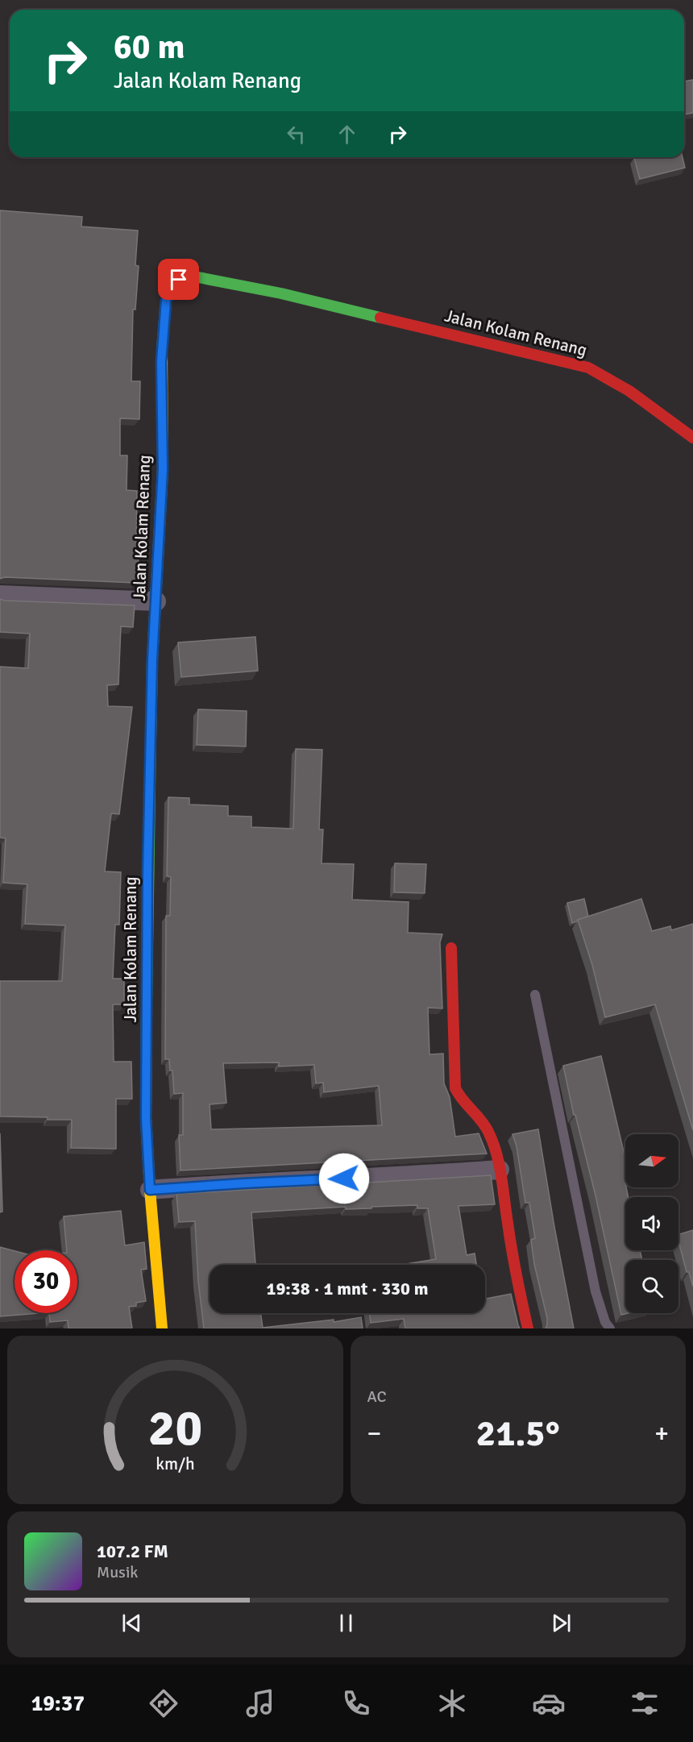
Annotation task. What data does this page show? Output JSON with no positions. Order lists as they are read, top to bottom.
{
  "streets": {
    "street": ["Jalan Kolam Renang"]
  },
  "north": "right",
  "page": {
    "turn": ["60 m", "Jalan Kolam Renang"],
    "limit": "30",
    "trip": "19:38 · 1 mnt · 330 m",
    "tile": "AC",
    "heat": ["−", "21.5°", "+"],
    "song": ["107.2 FM", "Musik"],
    "tabs": "19:37",
    "gauge": ["20", "km/h"]
  }
}
